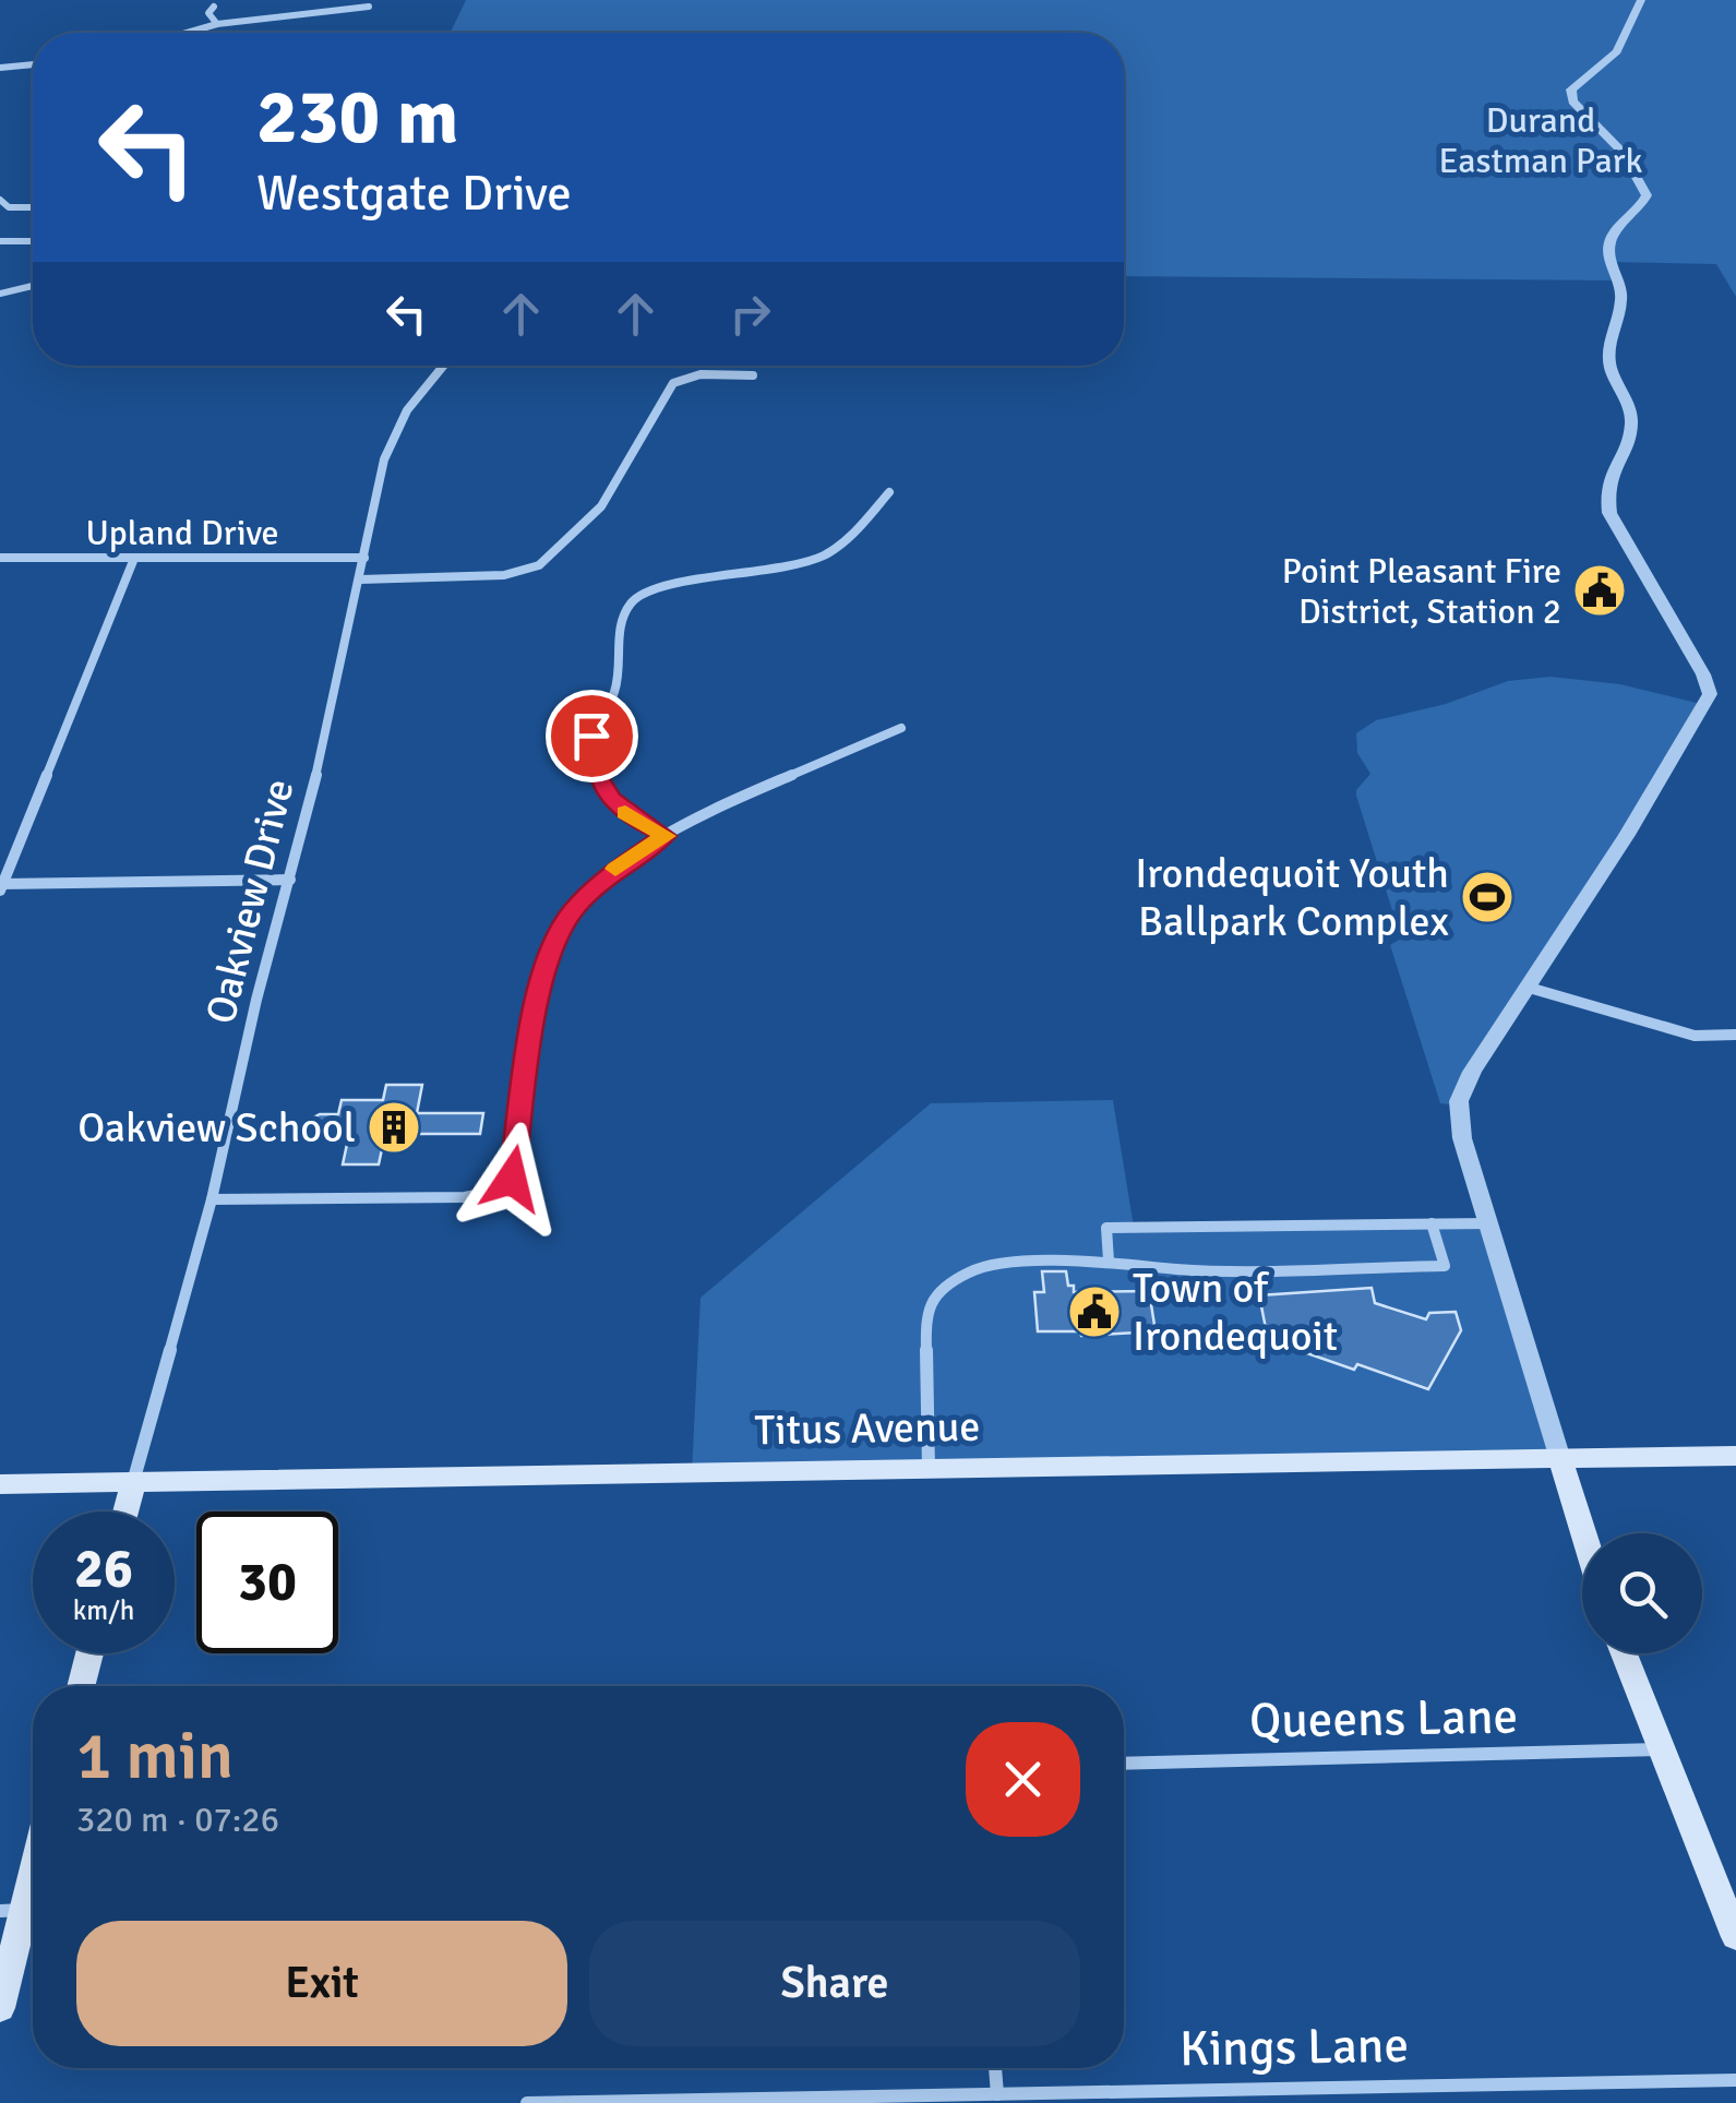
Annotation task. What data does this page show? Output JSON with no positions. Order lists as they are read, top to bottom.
{
  "streets": {
    "main road": ["Titus Avenue"],
    "street": [
      "Upland Drive",
      "Oakview Drive",
      "Queens Lane",
      "Kings Lane"
    ]
  },
  "crossings": [
    ["Upland Drive", "Oakview Drive"],
    ["Oakview Drive", "Titus Avenue"]
  ],
  "parks": ["Durand Eastman Park"],
  "places": {
    "public building": ["Point Pleasant Fire District, Station 2", "Town of Irondequoit"],
    "sports": ["Irondequoit Youth Ballpark Complex"],
    "building": ["Oakview School"]
  },
  "page": {
    "turn": ["230 m", "Westgate Drive"],
    "speed": "26 km/h",
    "limit": "30",
    "heading": ["1 min", "320 m · 07:26"],
    "buttons": ["Exit", "Share"]
  }
}
